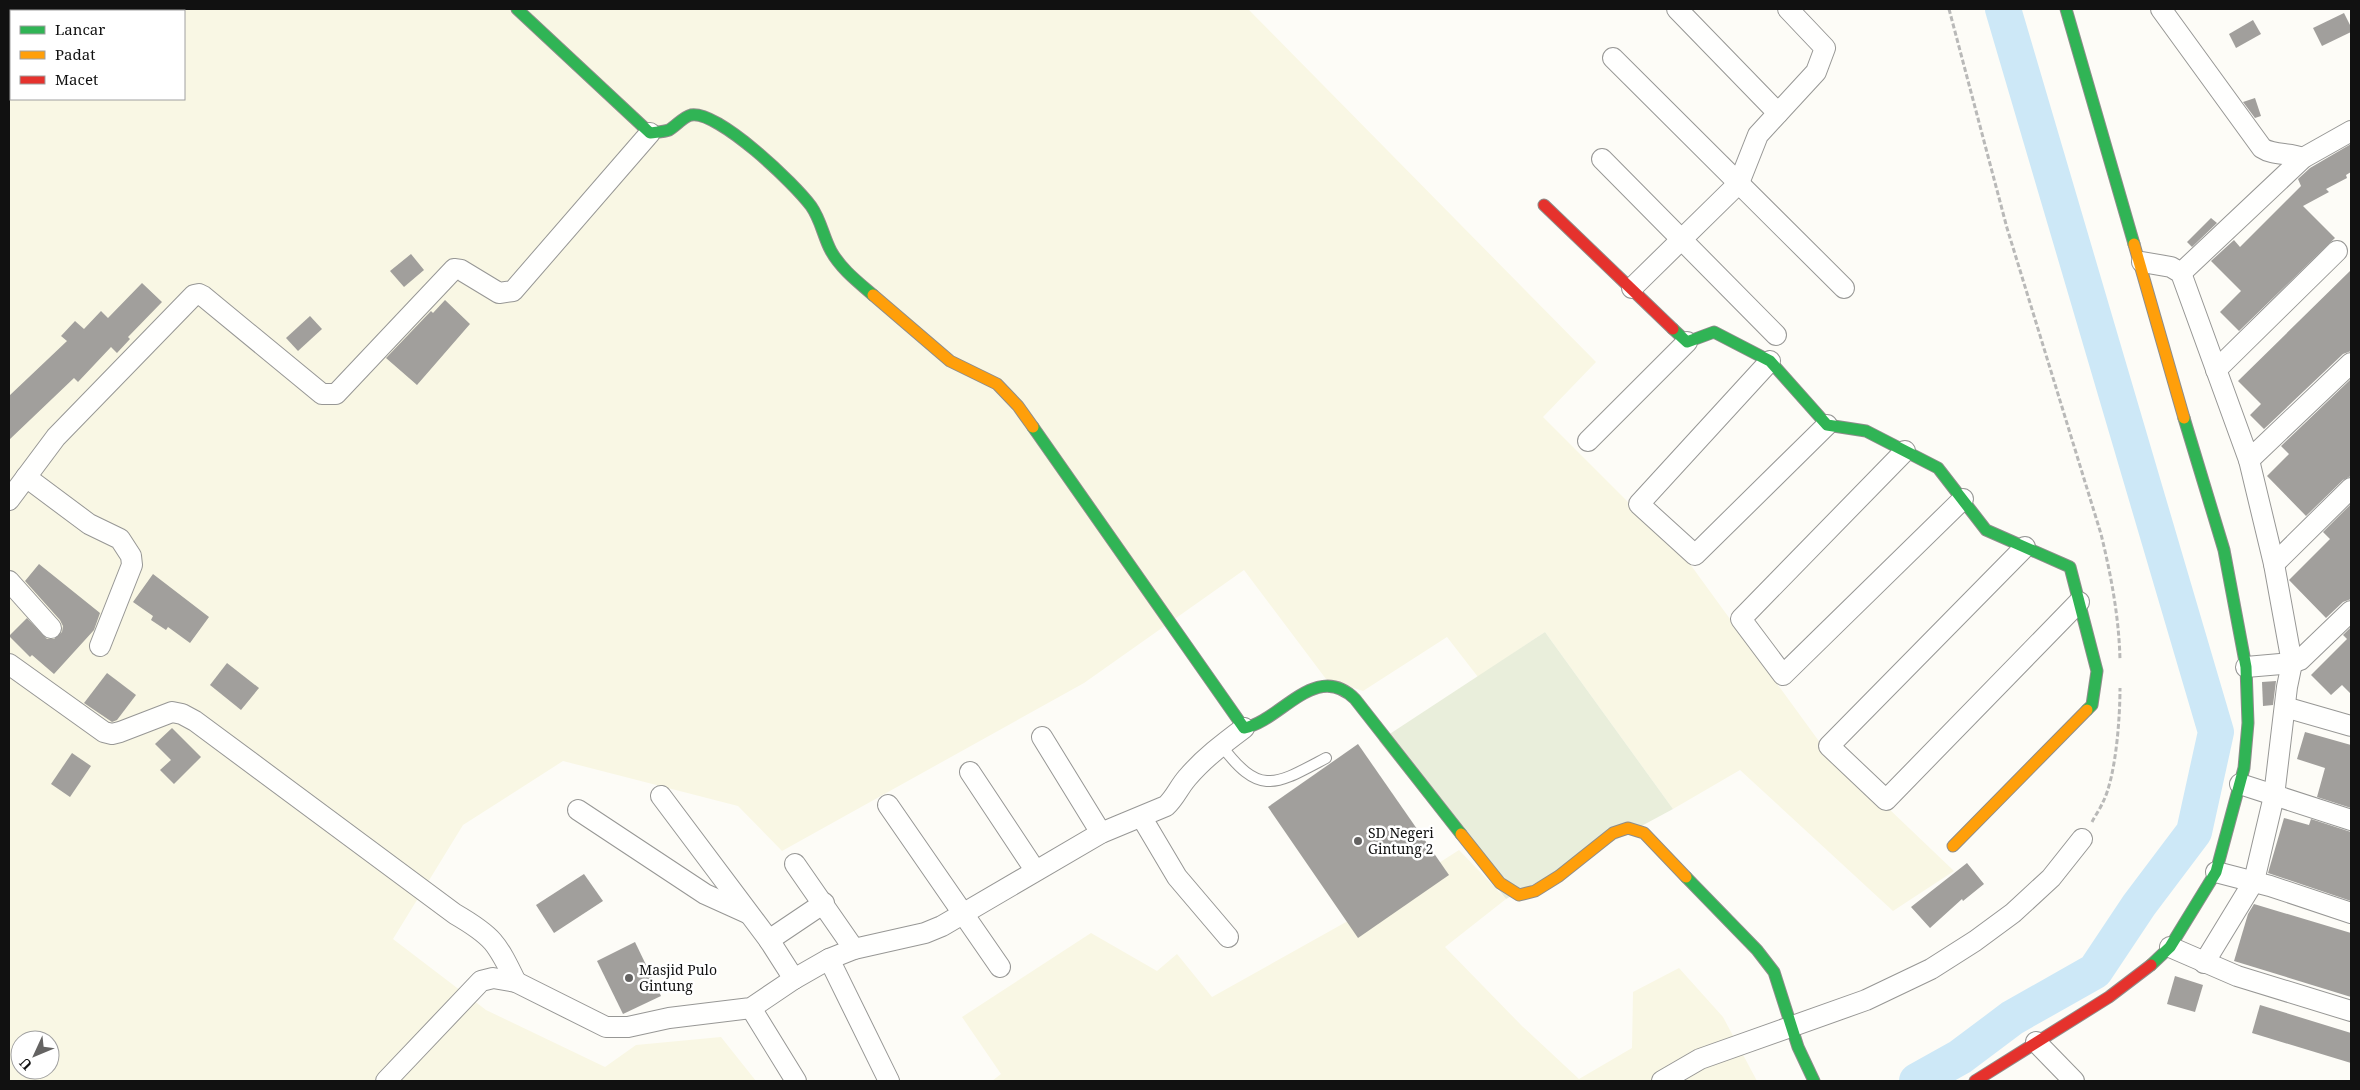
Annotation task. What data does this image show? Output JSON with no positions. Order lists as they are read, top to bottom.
{
  "places": ["SD Negeri Gintung 2", "Masjid Pulo Gintung"],
  "legend": ["Lancar", "Padat", "Macet"],
  "north": "bottom left"
}
